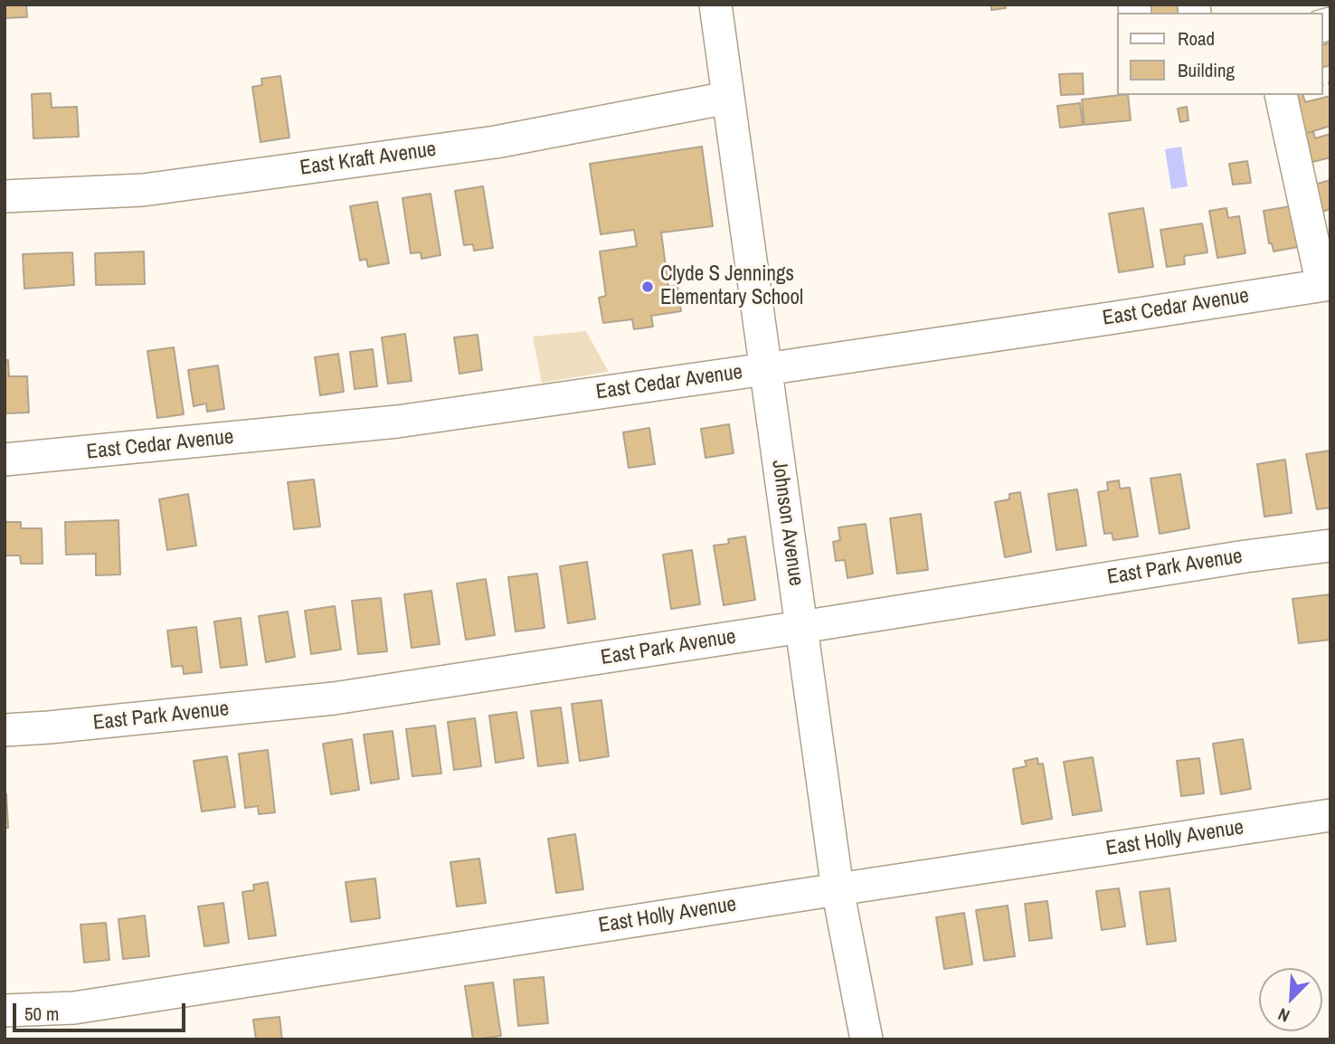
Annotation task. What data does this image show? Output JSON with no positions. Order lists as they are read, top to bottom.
{
  "streets": {
    "street": [
      "East Kraft Avenue",
      "East Cedar Avenue",
      "Johnson Avenue",
      "East Park Avenue",
      "East Holly Avenue"
    ]
  },
  "crossings": [
    ["East Kraft Avenue", "Johnson Avenue"],
    ["East Cedar Avenue", "Johnson Avenue"],
    ["Johnson Avenue", "East Park Avenue"],
    ["Johnson Avenue", "East Holly Avenue"]
  ],
  "places": ["Clyde S Jennings Elementary School"],
  "legend": ["Road", "Building"],
  "scale_bar": "50 m",
  "north": "bottom left"
}
